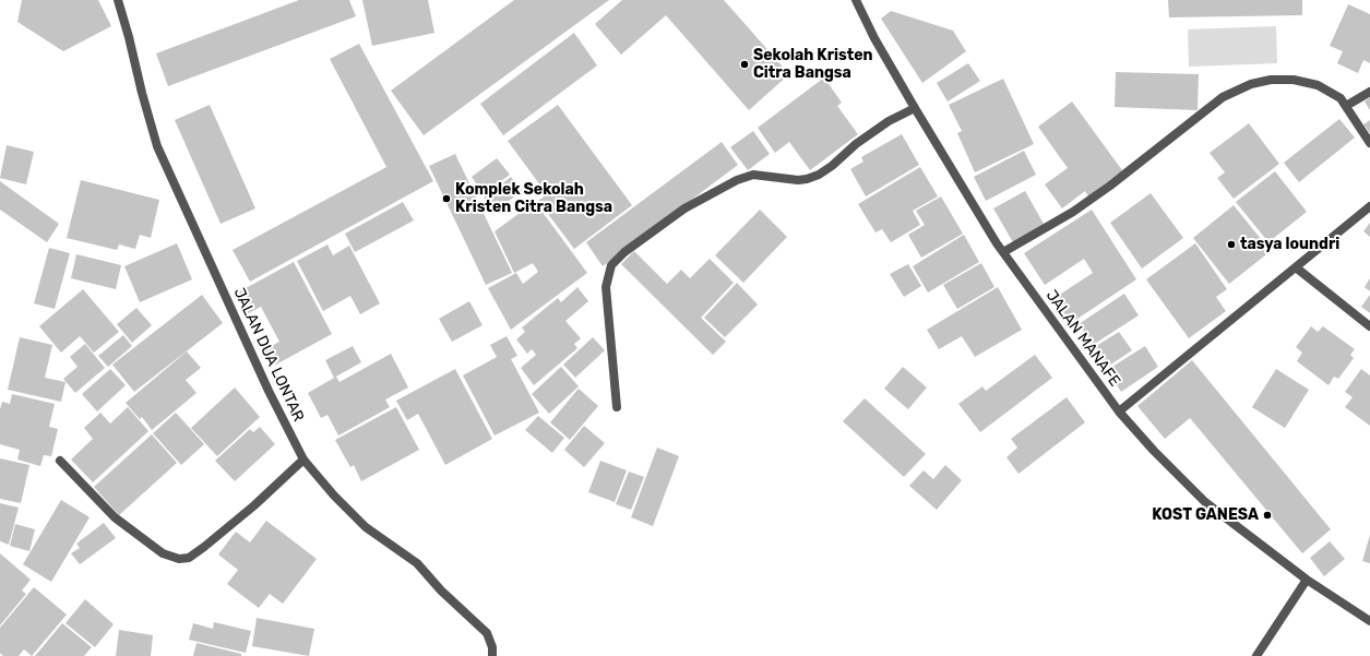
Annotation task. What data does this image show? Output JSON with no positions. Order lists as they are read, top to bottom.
{
  "streets": {
    "street": ["JALAN MANAFE", "JALAN DUA LONTAR"]
  },
  "places": [
    "Sekolah Kristen Citra Bangsa",
    "Komplek Sekolah Kristen Citra Bangsa",
    "tasya loundri",
    "KOST GANESA"
  ]
}
